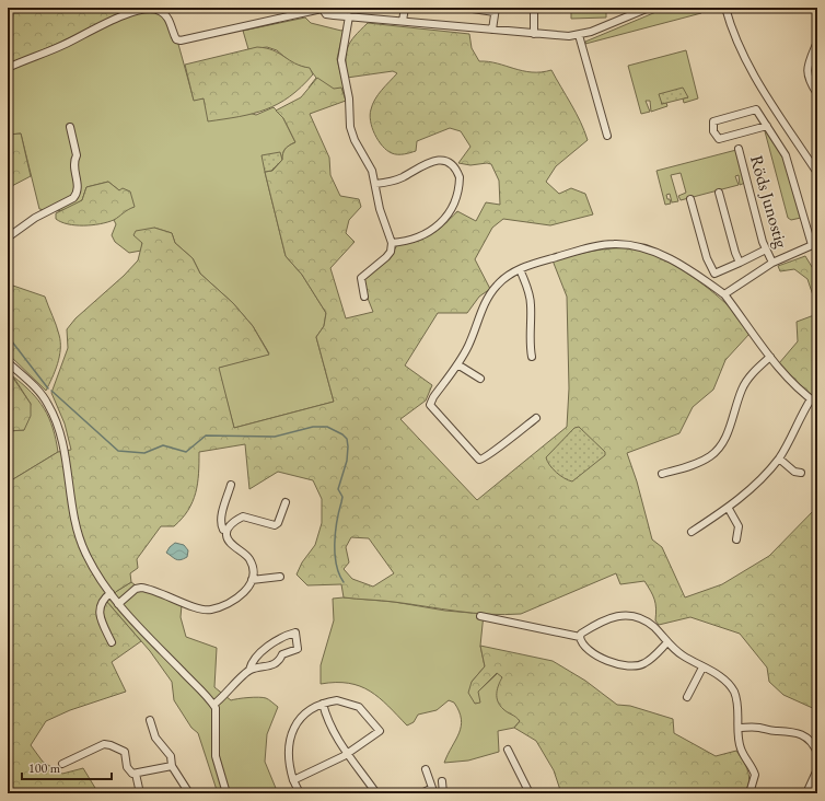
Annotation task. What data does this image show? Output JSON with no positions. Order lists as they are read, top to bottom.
{
  "streets": {
    "street": ["Röds Junostig"]
  },
  "scale_bar": "100 m"
}
